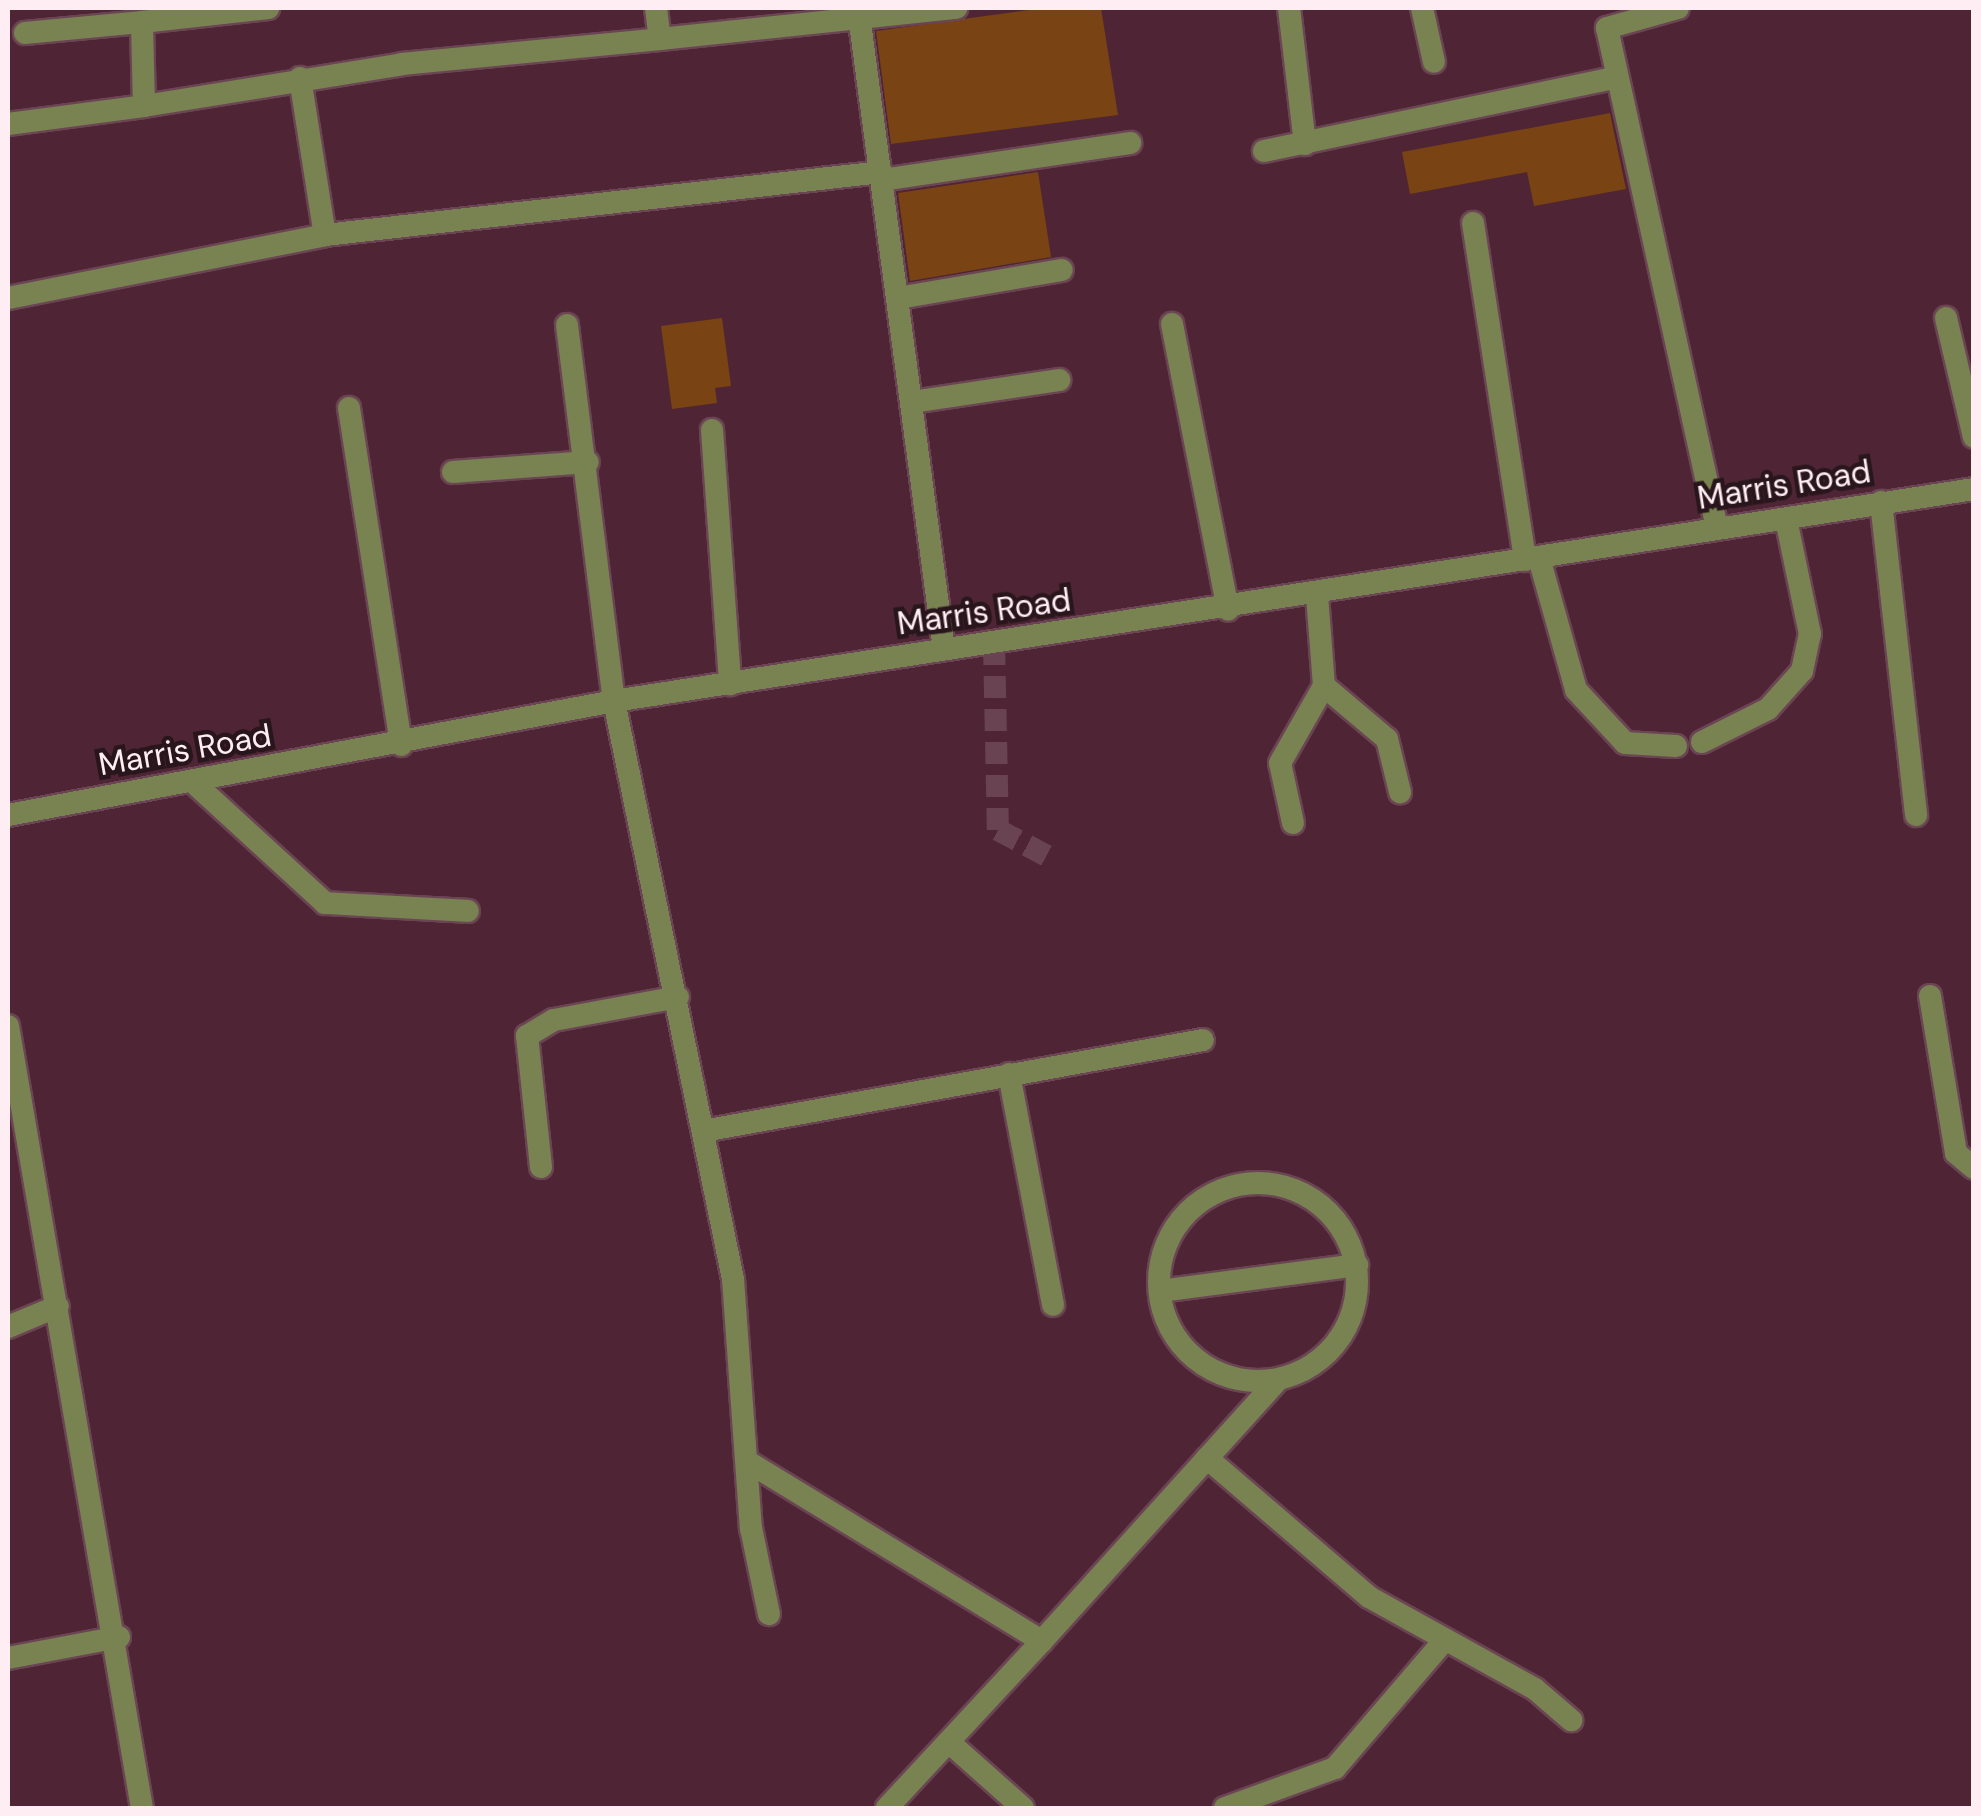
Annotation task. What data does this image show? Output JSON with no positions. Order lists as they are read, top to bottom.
{
  "streets": {
    "street": ["Marris Road"]
  }
}
